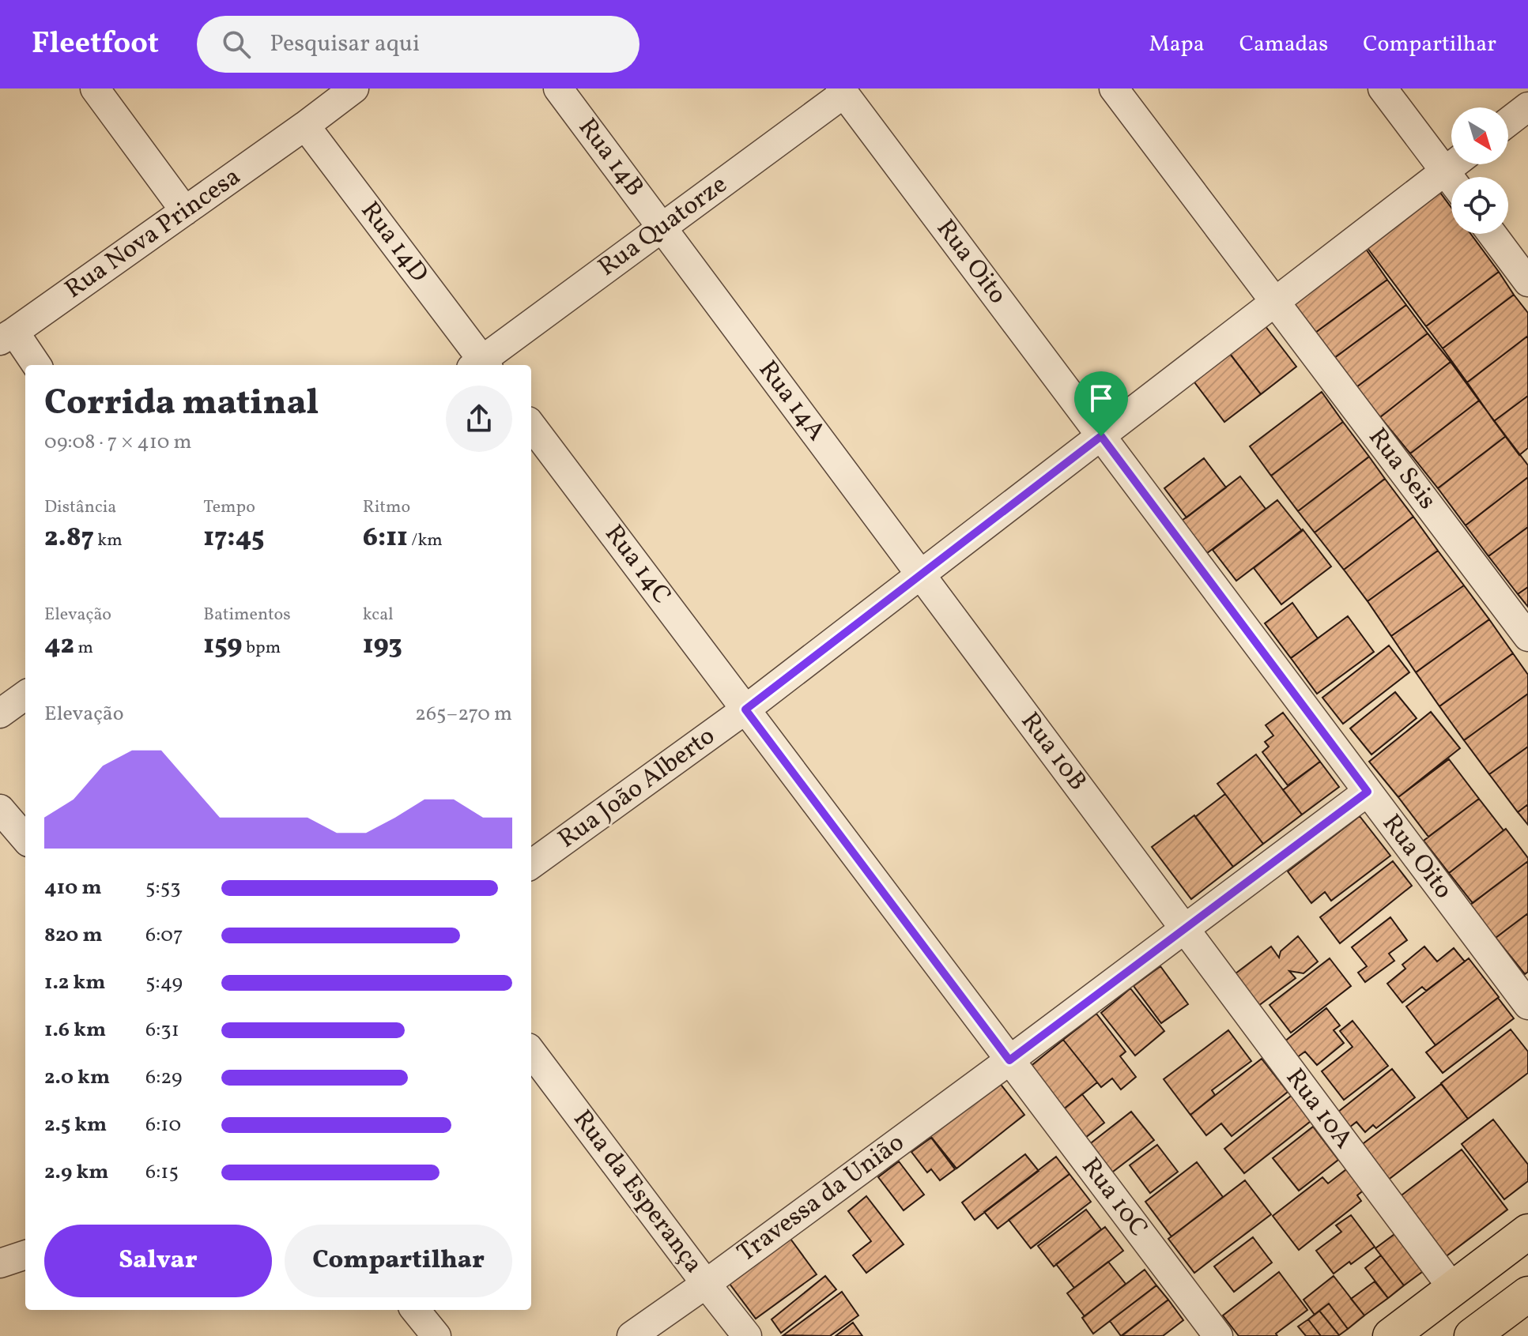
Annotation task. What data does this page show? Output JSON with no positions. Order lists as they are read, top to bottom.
{
  "streets": {
    "street": [
      "Rua 14B",
      "Rua Quatorze",
      "Rua Nova Princesa",
      "Rua 14D",
      "Rua Oito",
      "Rua 14A",
      "Rua Seis",
      "Rua 14C",
      "Rua 10B",
      "Rua João Alberto",
      "Rua 10A",
      "Rua da Esperança",
      "Rua 10C",
      "Travessa da União"
    ]
  },
  "crossings": [
    ["Rua 14B", "Rua Quatorze"],
    ["Rua 14B", "Rua 14A"],
    ["Rua Quatorze", "Rua Oito"],
    ["Rua Quatorze", "Rua 14A"],
    ["Rua Nova Princesa", "Rua 14D"],
    ["Rua Oito", "Rua João Alberto"],
    ["Rua Oito", "Travessa da União"],
    ["Rua 14A", "Rua 10B"],
    ["Rua 14A", "Rua João Alberto"],
    ["Rua 14C", "Rua João Alberto"],
    ["Rua 14C", "Rua 10C"],
    ["Rua 14C", "Travessa da União"],
    ["Rua 10B", "Rua João Alberto"],
    ["Rua 10B", "Rua 10A"],
    ["Rua 10B", "Travessa da União"],
    ["Rua 10A", "Travessa da União"],
    ["Rua da Esperança", "Travessa da União"],
    ["Rua 10C", "Travessa da União"]
  ],
  "north": "bottom right",
  "page": {
    "header": "Fleetfoot",
    "search": "Pesquisar aqui",
    "nav": ["Mapa", "Camadas", "Compartilhar"],
    "heading": ["Corrida matinal", "09:08 · 7 × 410 m"],
    "stats": [
      ["Distância", "2.87 km"],
      ["Tempo", "17:45"],
      ["Ritmo", "6:11 /km"],
      ["Elevação", "42 m"],
      ["Batimentos", "159 bpm"],
      ["kcal", "193"]
    ],
    "chart": ["Elevação", "265–270 m"],
    "list": [
      {
        "name": "410 m",
        "note": "5:53"
      },
      {
        "name": "820 m",
        "note": "6:07"
      },
      {
        "name": "1.2 km",
        "note": "5:49"
      },
      {
        "name": "1.6 km",
        "note": "6:31"
      },
      {
        "name": "2.0 km",
        "note": "6:29"
      },
      {
        "name": "2.5 km",
        "note": "6:10"
      },
      {
        "name": "2.9 km",
        "note": "6:15"
      }
    ],
    "buttons": ["Salvar", "Compartilhar"]
  }
}
